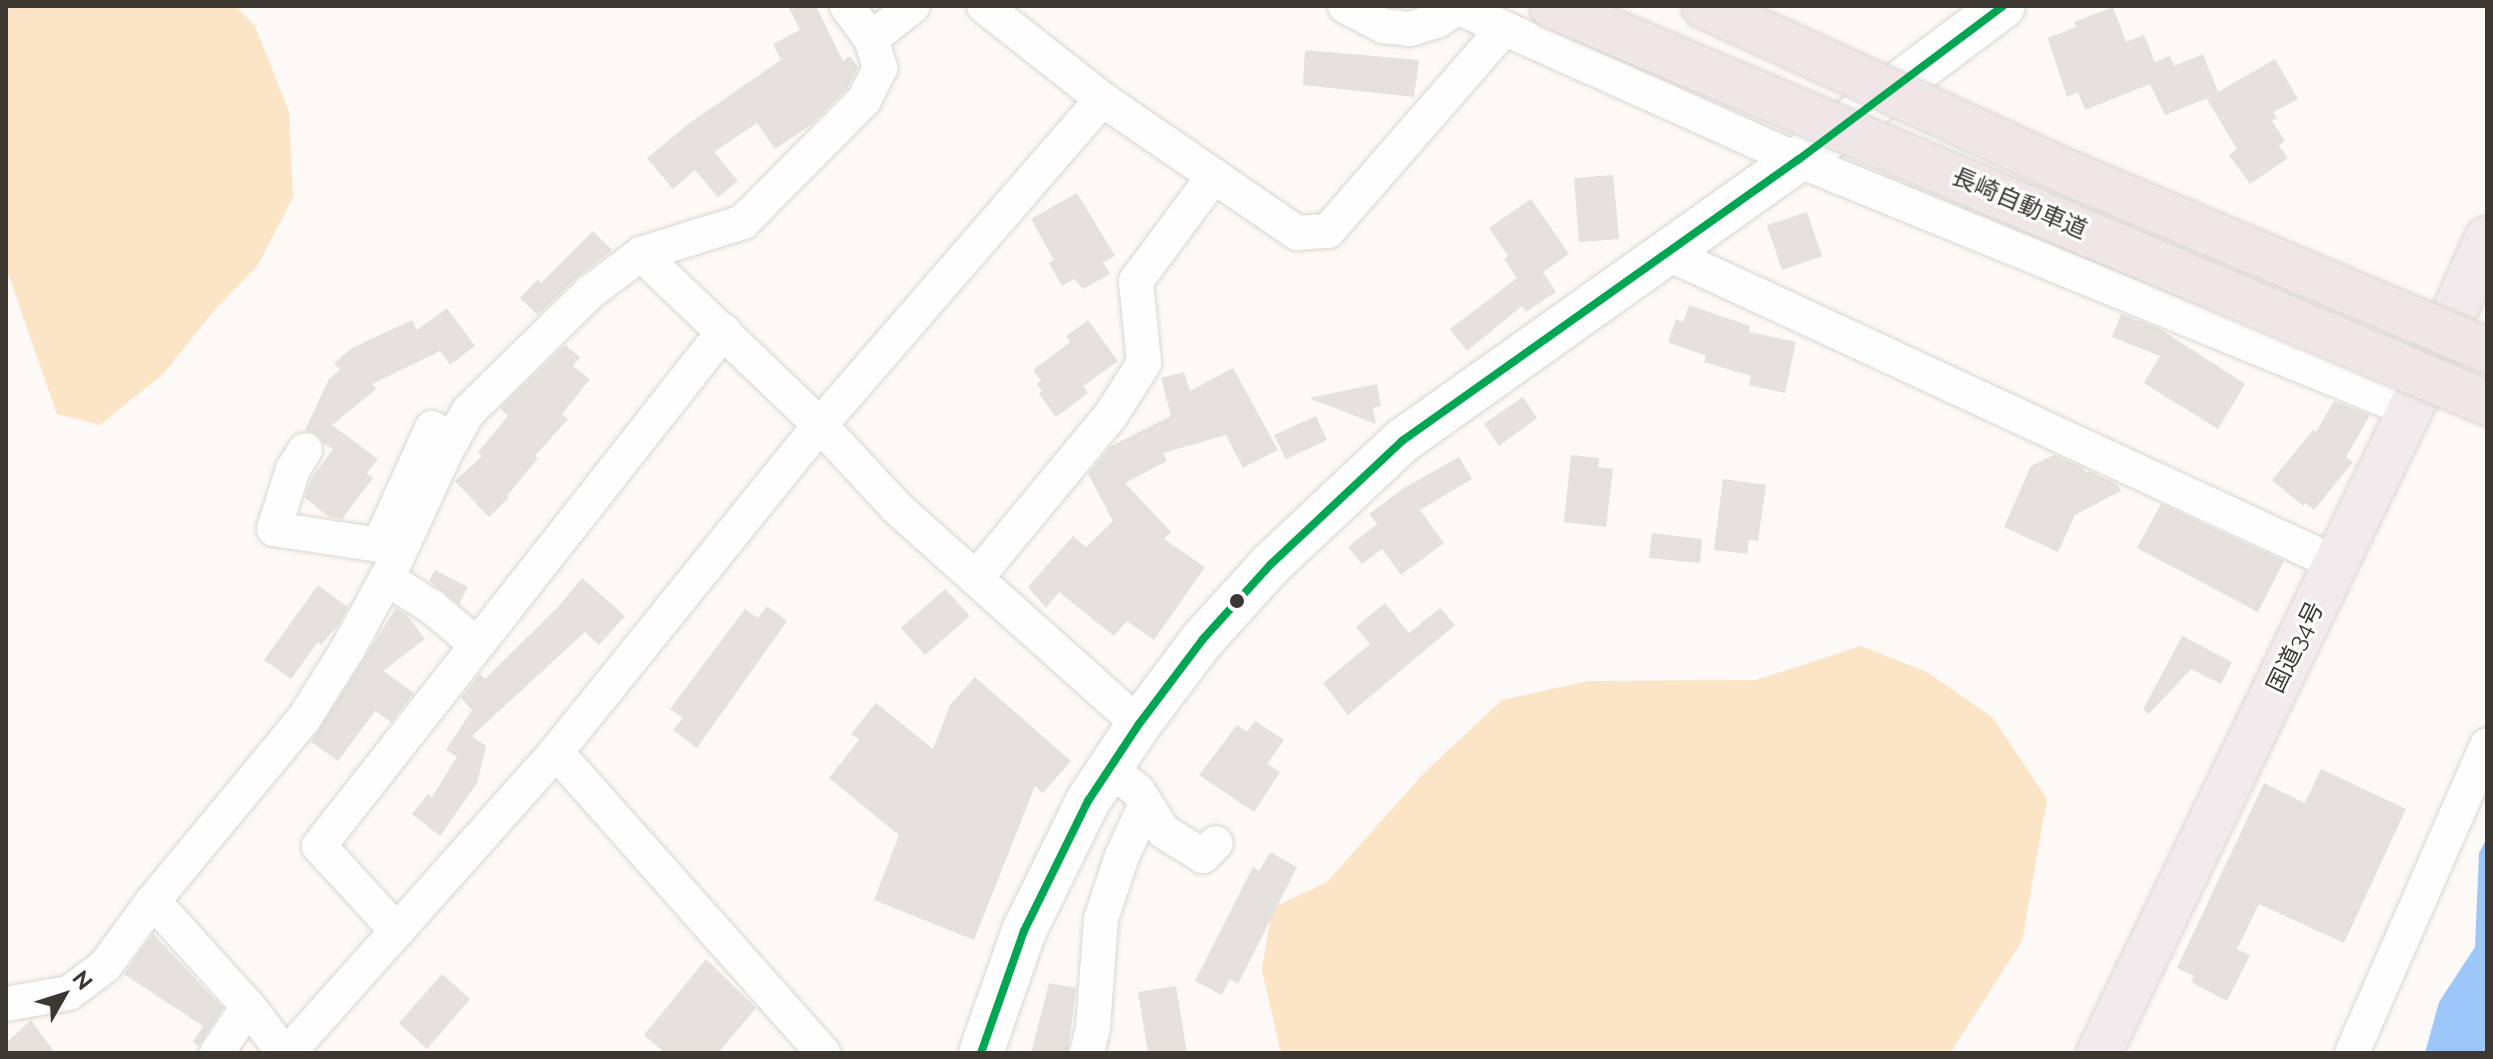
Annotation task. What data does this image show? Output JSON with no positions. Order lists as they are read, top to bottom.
{
  "streets": {
    "highway": ["長崎自動車道", "国道34号"]
  },
  "north": "top right"
}
